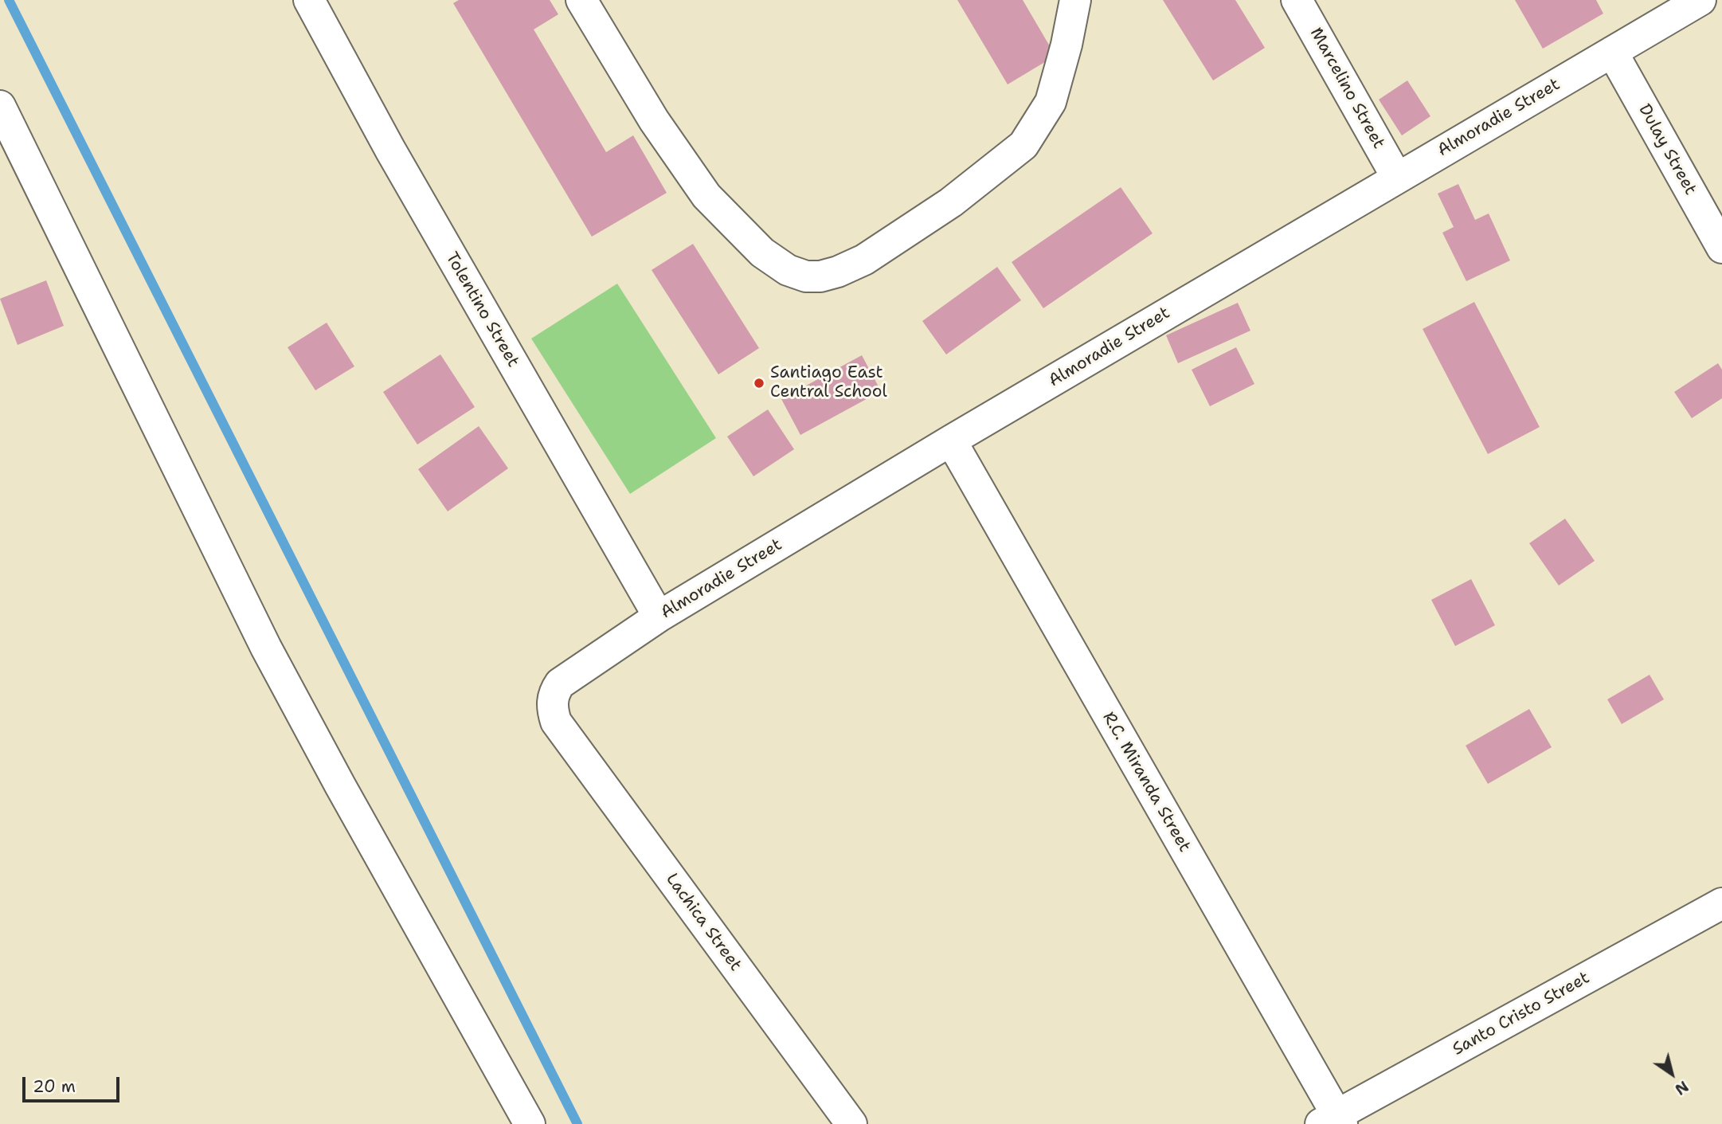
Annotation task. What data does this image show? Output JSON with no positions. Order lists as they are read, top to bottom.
{
  "streets": {
    "street": [
      "Marcelino Street",
      "Almoradie Street",
      "Dulay Street",
      "Tolentino Street",
      "R.C. Miranda Street",
      "Lachica Street",
      "Santo Cristo Street"
    ]
  },
  "crossings": [
    ["Marcelino Street", "Almoradie Street"],
    ["Almoradie Street", "Dulay Street"],
    ["Almoradie Street", "Tolentino Street"],
    ["Almoradie Street", "R.C. Miranda Street"],
    ["Almoradie Street", "Lachica Street"],
    ["R.C. Miranda Street", "Santo Cristo Street"]
  ],
  "places": ["Santiago East Central School"],
  "scale_bar": "20 m",
  "north": "bottom right"
}
